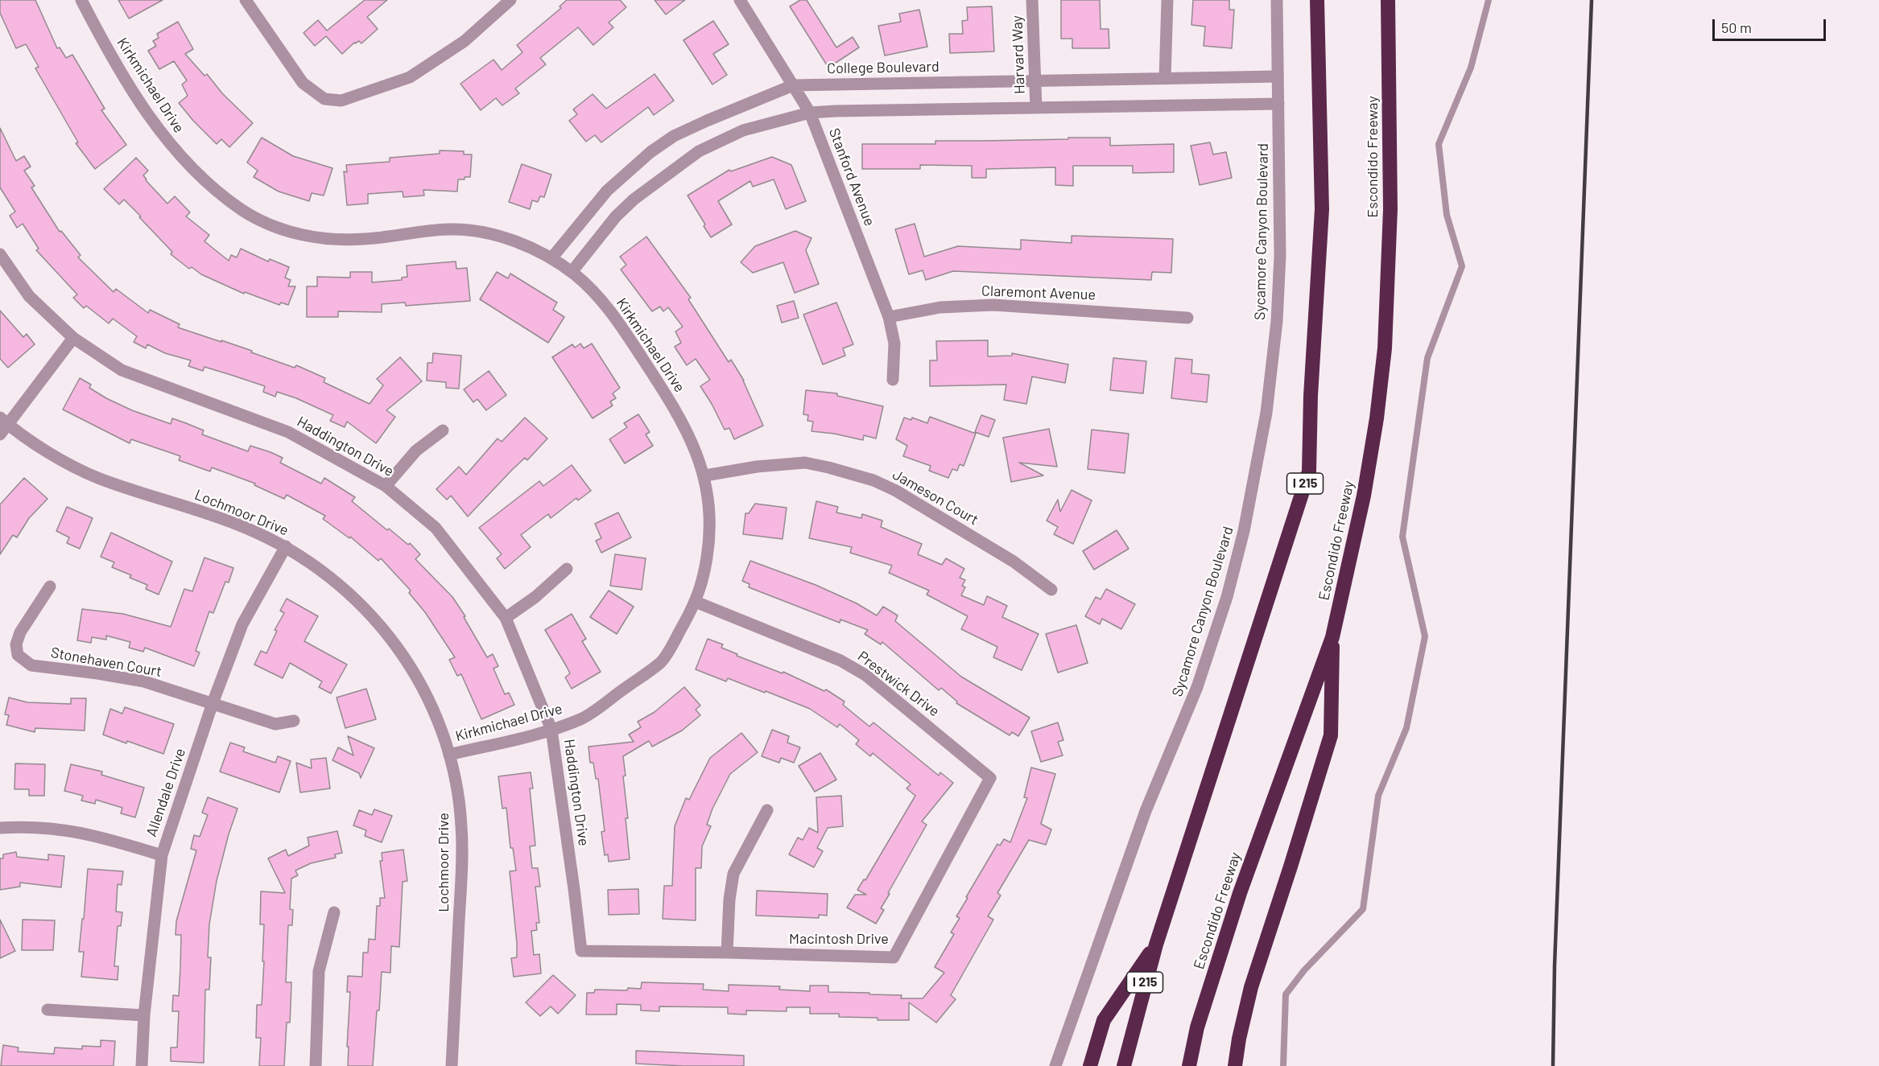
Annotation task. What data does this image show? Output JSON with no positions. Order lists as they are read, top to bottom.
{
  "streets": {
    "highway": ["Escondido Freeway", "I 215"],
    "street": [
      "Harvard Way",
      "College Boulevard",
      "Kirkmichael Drive",
      "Stanford Avenue",
      "Sycamore Canyon Boulevard",
      "Claremont Avenue",
      "Haddington Drive",
      "Jameson Court",
      "Lochmoor Drive",
      "Stonehaven Court",
      "Prestwick Drive",
      "Allendale Drive",
      "Macintosh Drive"
    ]
  },
  "crossings": [
    ["Harvard Way", "College Boulevard"],
    ["College Boulevard", "Kirkmichael Drive"],
    ["College Boulevard", "Stanford Avenue"],
    ["College Boulevard", "Sycamore Canyon Boulevard"],
    ["Kirkmichael Drive", "Haddington Drive"],
    ["Kirkmichael Drive", "Jameson Court"],
    ["Kirkmichael Drive", "Lochmoor Drive"],
    ["Kirkmichael Drive", "Prestwick Drive"],
    ["Stanford Avenue", "Claremont Avenue"],
    ["Haddington Drive", "Macintosh Drive"],
    ["Lochmoor Drive", "Allendale Drive"],
    ["Stonehaven Court", "Allendale Drive"],
    ["Prestwick Drive", "Macintosh Drive"]
  ],
  "scale_bar": "50 m"
}
